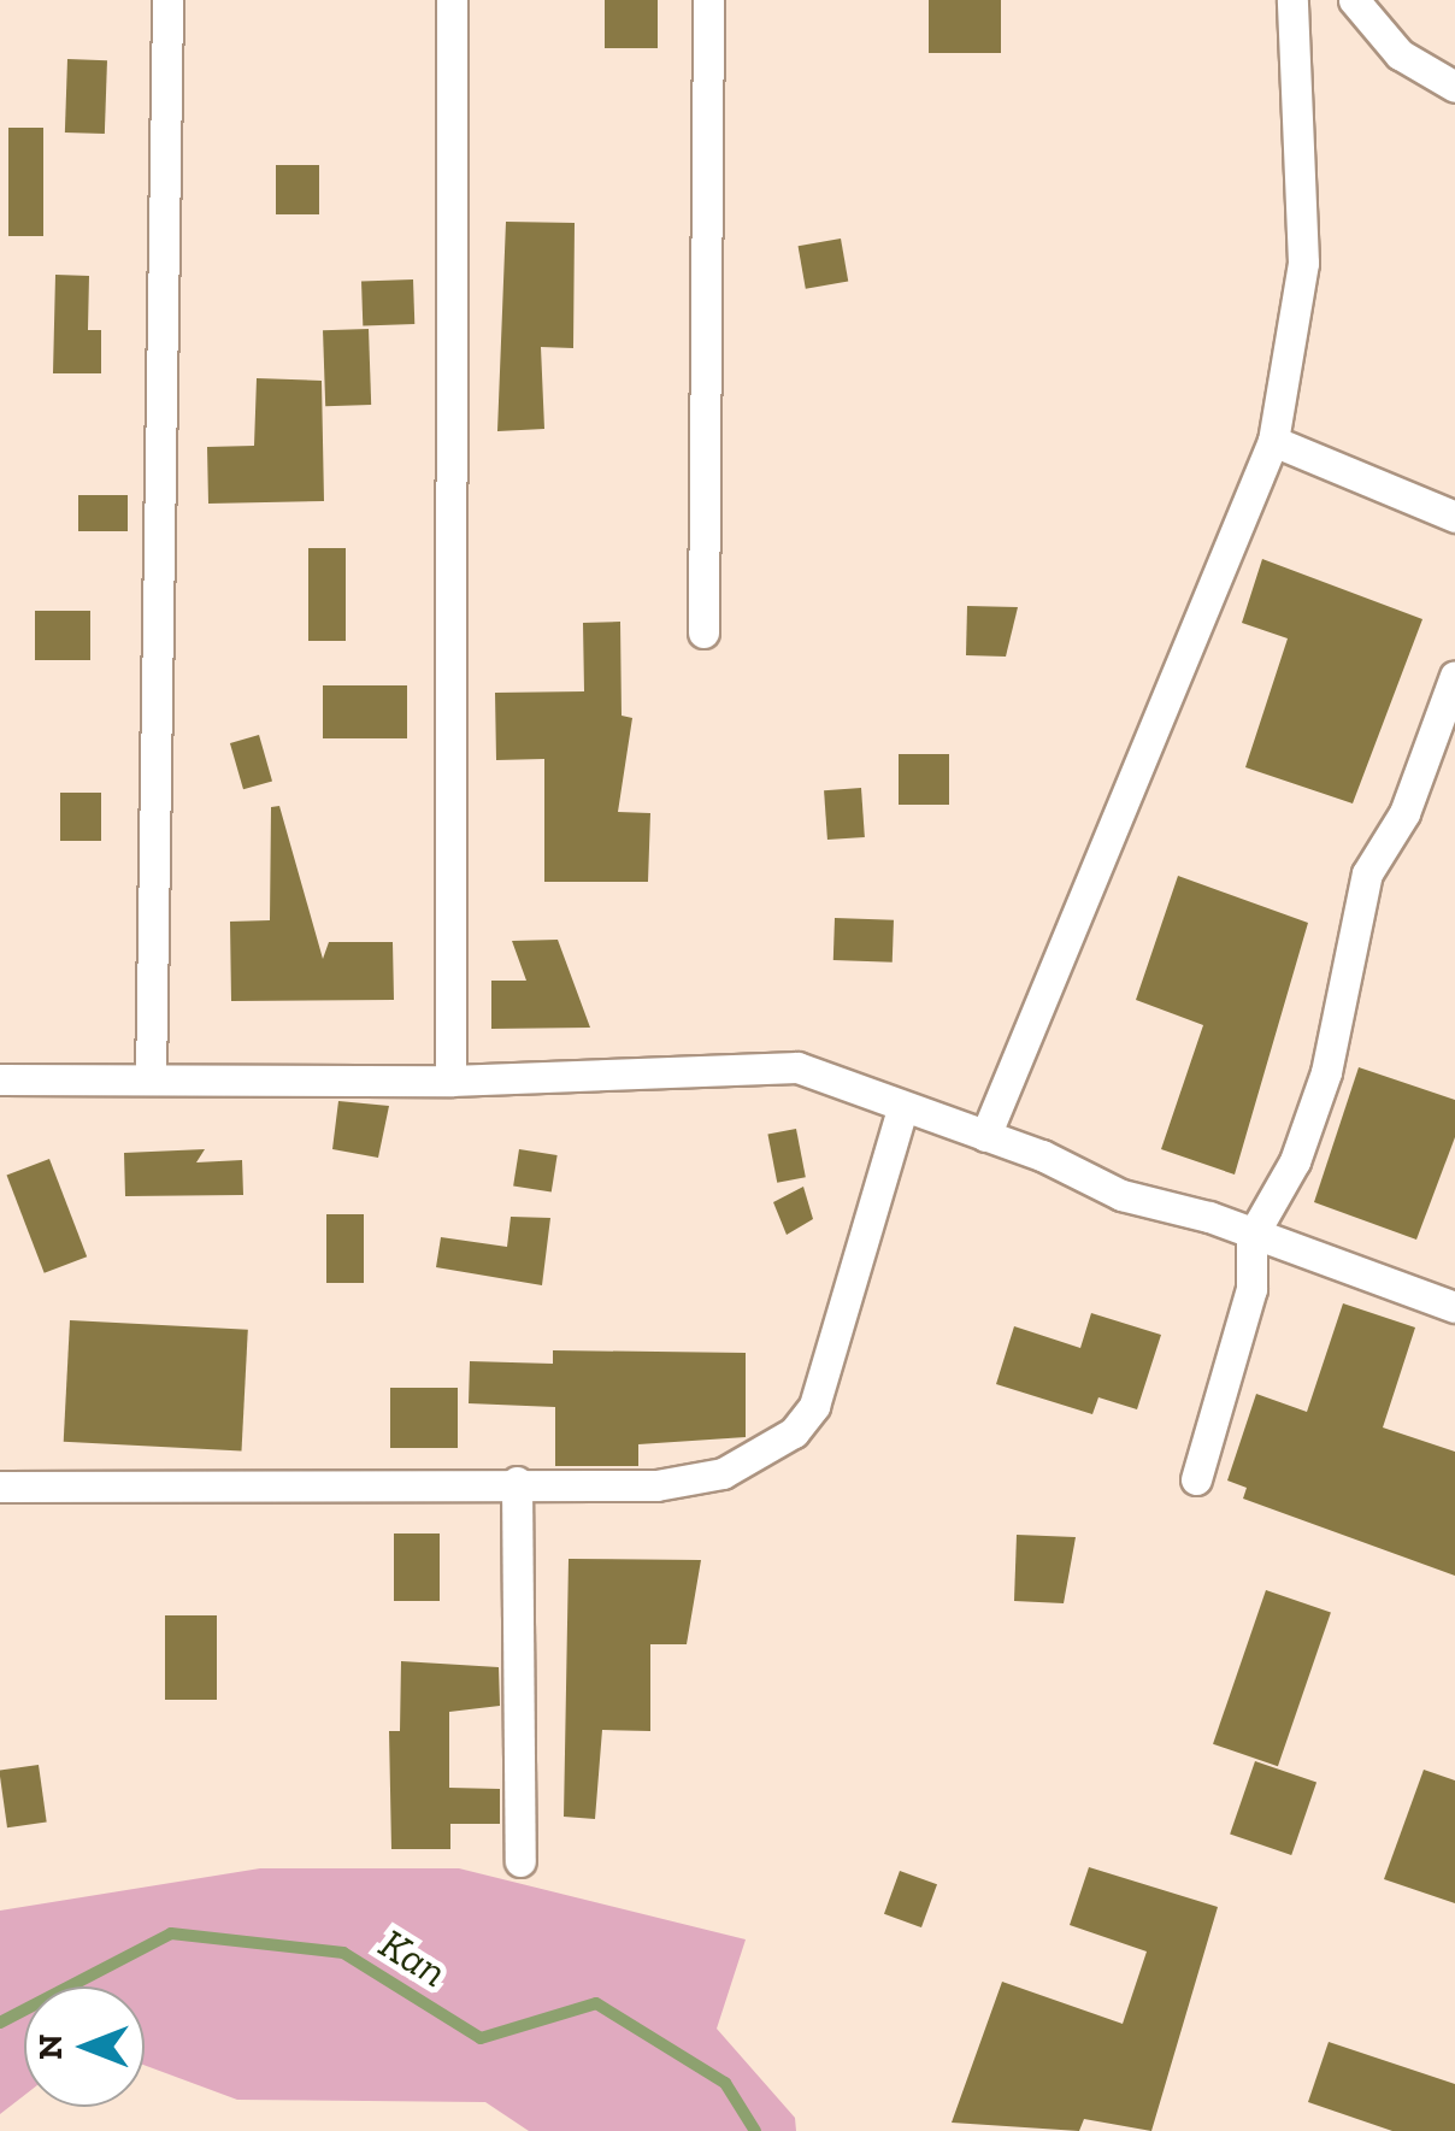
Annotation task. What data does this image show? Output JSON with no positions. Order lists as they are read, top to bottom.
{
  "water": ["Kan"],
  "north": "left"
}
